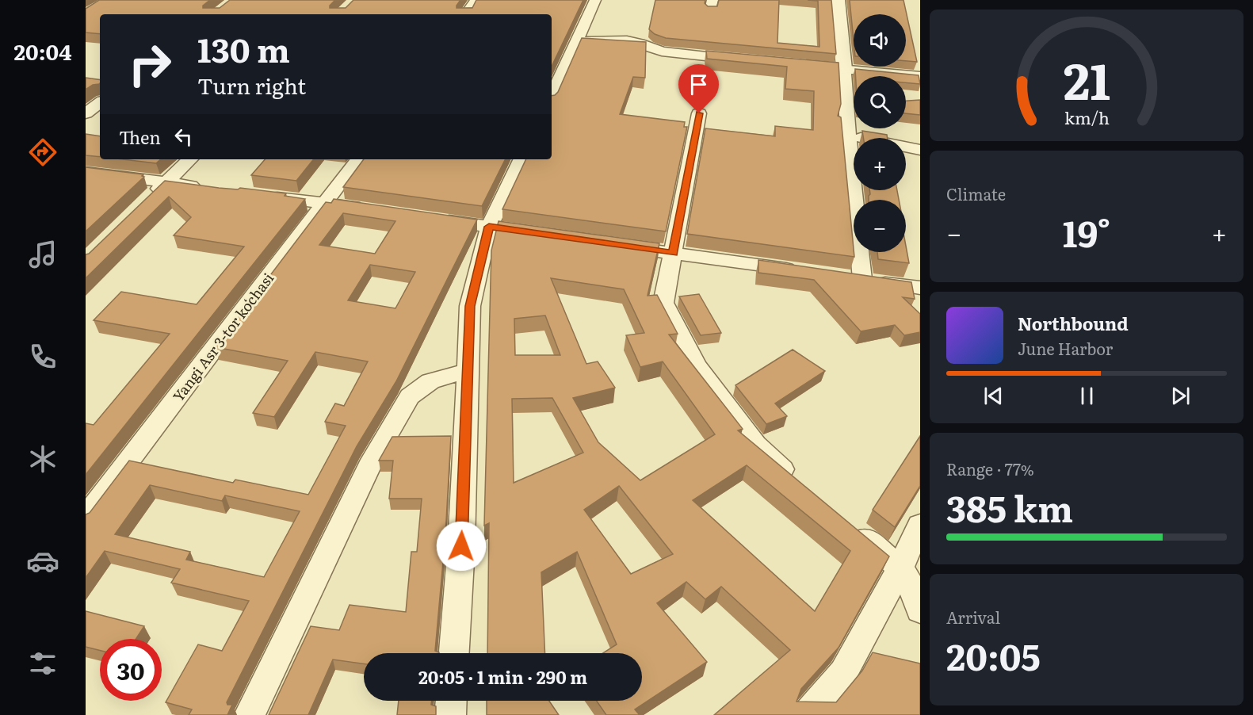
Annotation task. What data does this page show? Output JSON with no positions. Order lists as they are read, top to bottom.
{
  "streets": {
    "street": ["Yangi Asr 3-tor koʻchasi"]
  },
  "page": {
    "tabs": "20:04",
    "map_buttons": ["+", "−"],
    "turn": ["130 m", "Turn right"],
    "then": "Then",
    "tile": [
      "Climate",
      ["Range · 77%", "385 km"],
      ["Arrival", "20:05"]
    ],
    "heat": ["−", "19°", "+"],
    "song": ["Northbound", "June Harbor"],
    "limit": "30",
    "trip": "20:05 · 1 min · 290 m",
    "gauge": ["21", "km/h"]
  }
}
